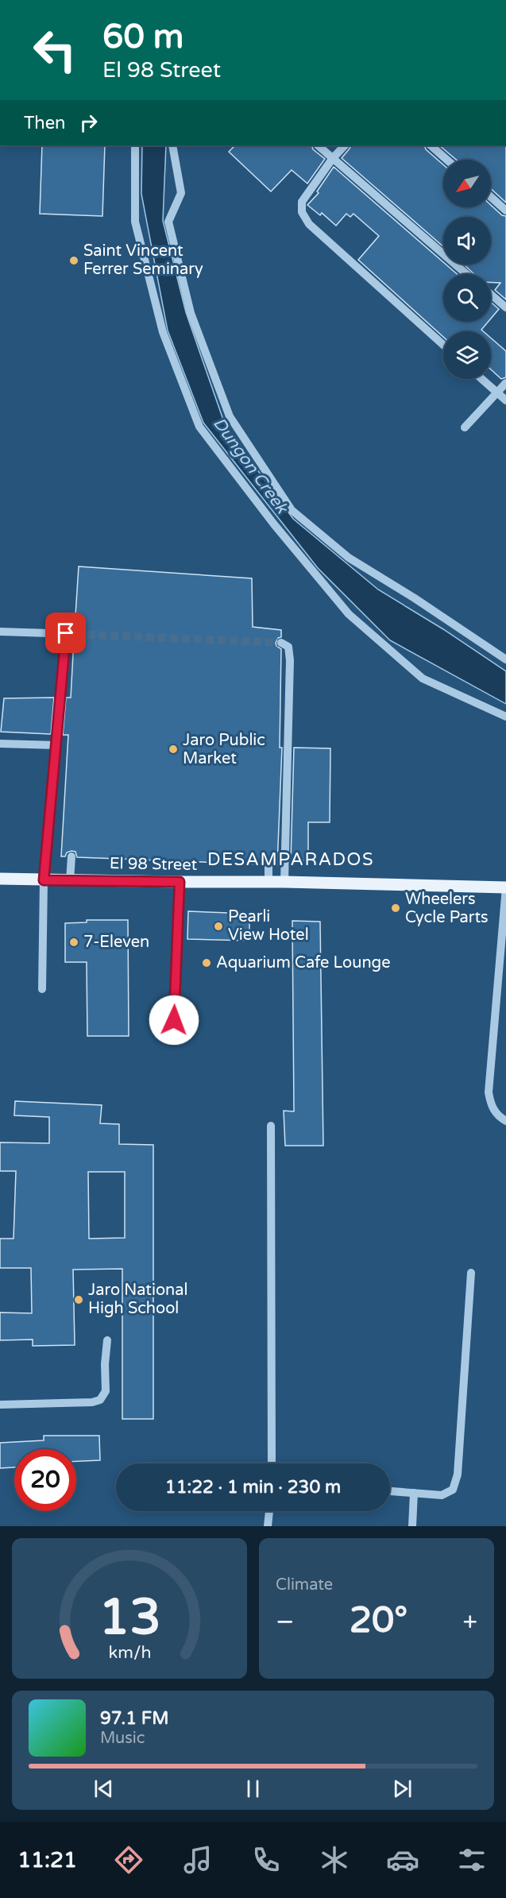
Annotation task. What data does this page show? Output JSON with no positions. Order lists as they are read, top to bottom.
{
  "streets": {
    "main road": ["El 98 Street"]
  },
  "districts": ["DESAMPARADOS"],
  "water": ["Dungon Creek"],
  "places": [
    "Saint Vincent Ferrer Seminary",
    "Jaro Public Market",
    "Wheelers Cycle Parts",
    "Pearli View Hotel",
    "7-Eleven",
    "Aquarium Cafe Lounge",
    "Jaro National High School"
  ],
  "north": "bottom left",
  "page": {
    "turn": ["60 m", "El 98 Street"],
    "then": "Then",
    "limit": "20",
    "trip": "11:22 · 1 min · 230 m",
    "tile": "Climate",
    "heat": ["−", "20°", "+"],
    "song": ["97.1 FM", "Music"],
    "tabs": "11:21",
    "gauge": ["13", "km/h"]
  }
}
